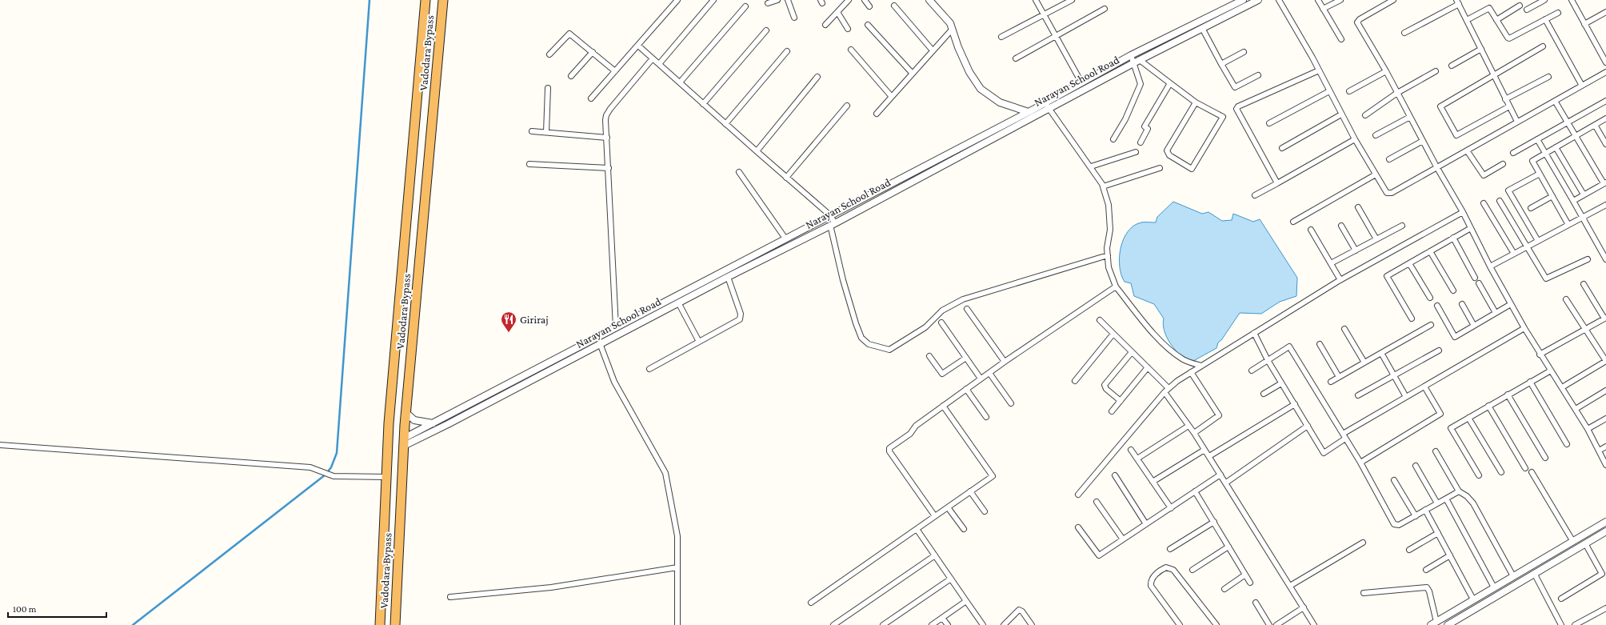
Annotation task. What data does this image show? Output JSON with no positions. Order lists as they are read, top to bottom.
{
  "streets": {
    "highway": ["Vadodara Bypass"],
    "street": ["Narayan School Road"]
  },
  "crossings": [
    ["Vadodara Bypass", "Narayan School Road"]
  ],
  "places": {
    "restaurant": ["Giriraj"]
  },
  "scale_bar": "100 m"
}
